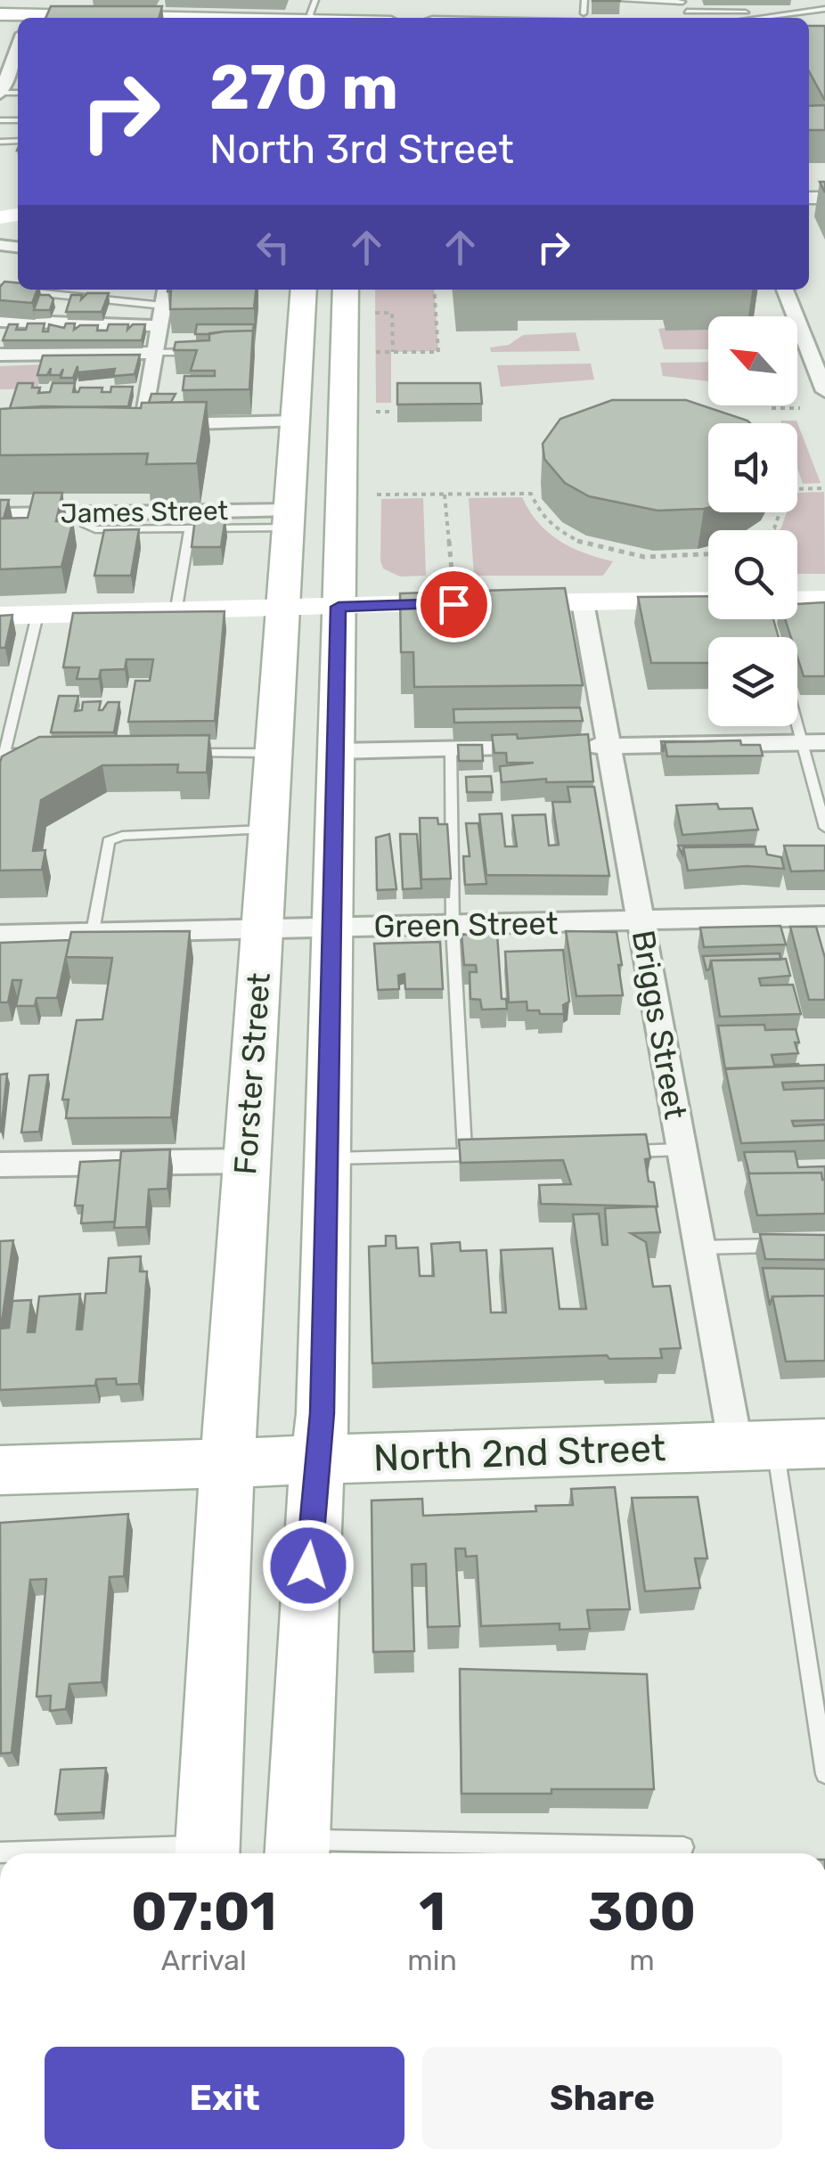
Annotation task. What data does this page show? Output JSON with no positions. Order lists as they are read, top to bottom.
{
  "streets": {
    "main road": ["Forster Street", "North 2nd Street"],
    "street": ["James Street", "Green Street", "Briggs Street"]
  },
  "crossings": [
    ["James Street", "Forster Street"],
    ["Green Street", "Briggs Street"],
    ["Green Street", "Forster Street"],
    ["Briggs Street", "North 2nd Street"],
    ["Forster Street", "North 2nd Street"]
  ],
  "north": "top left",
  "page": {
    "turn": ["270 m", "North 3rd Street"],
    "eta": [
      "07:01",
      "Arrival",
      "1",
      "min",
      "300",
      "m"
    ],
    "buttons": ["Exit", "Share"]
  }
}
